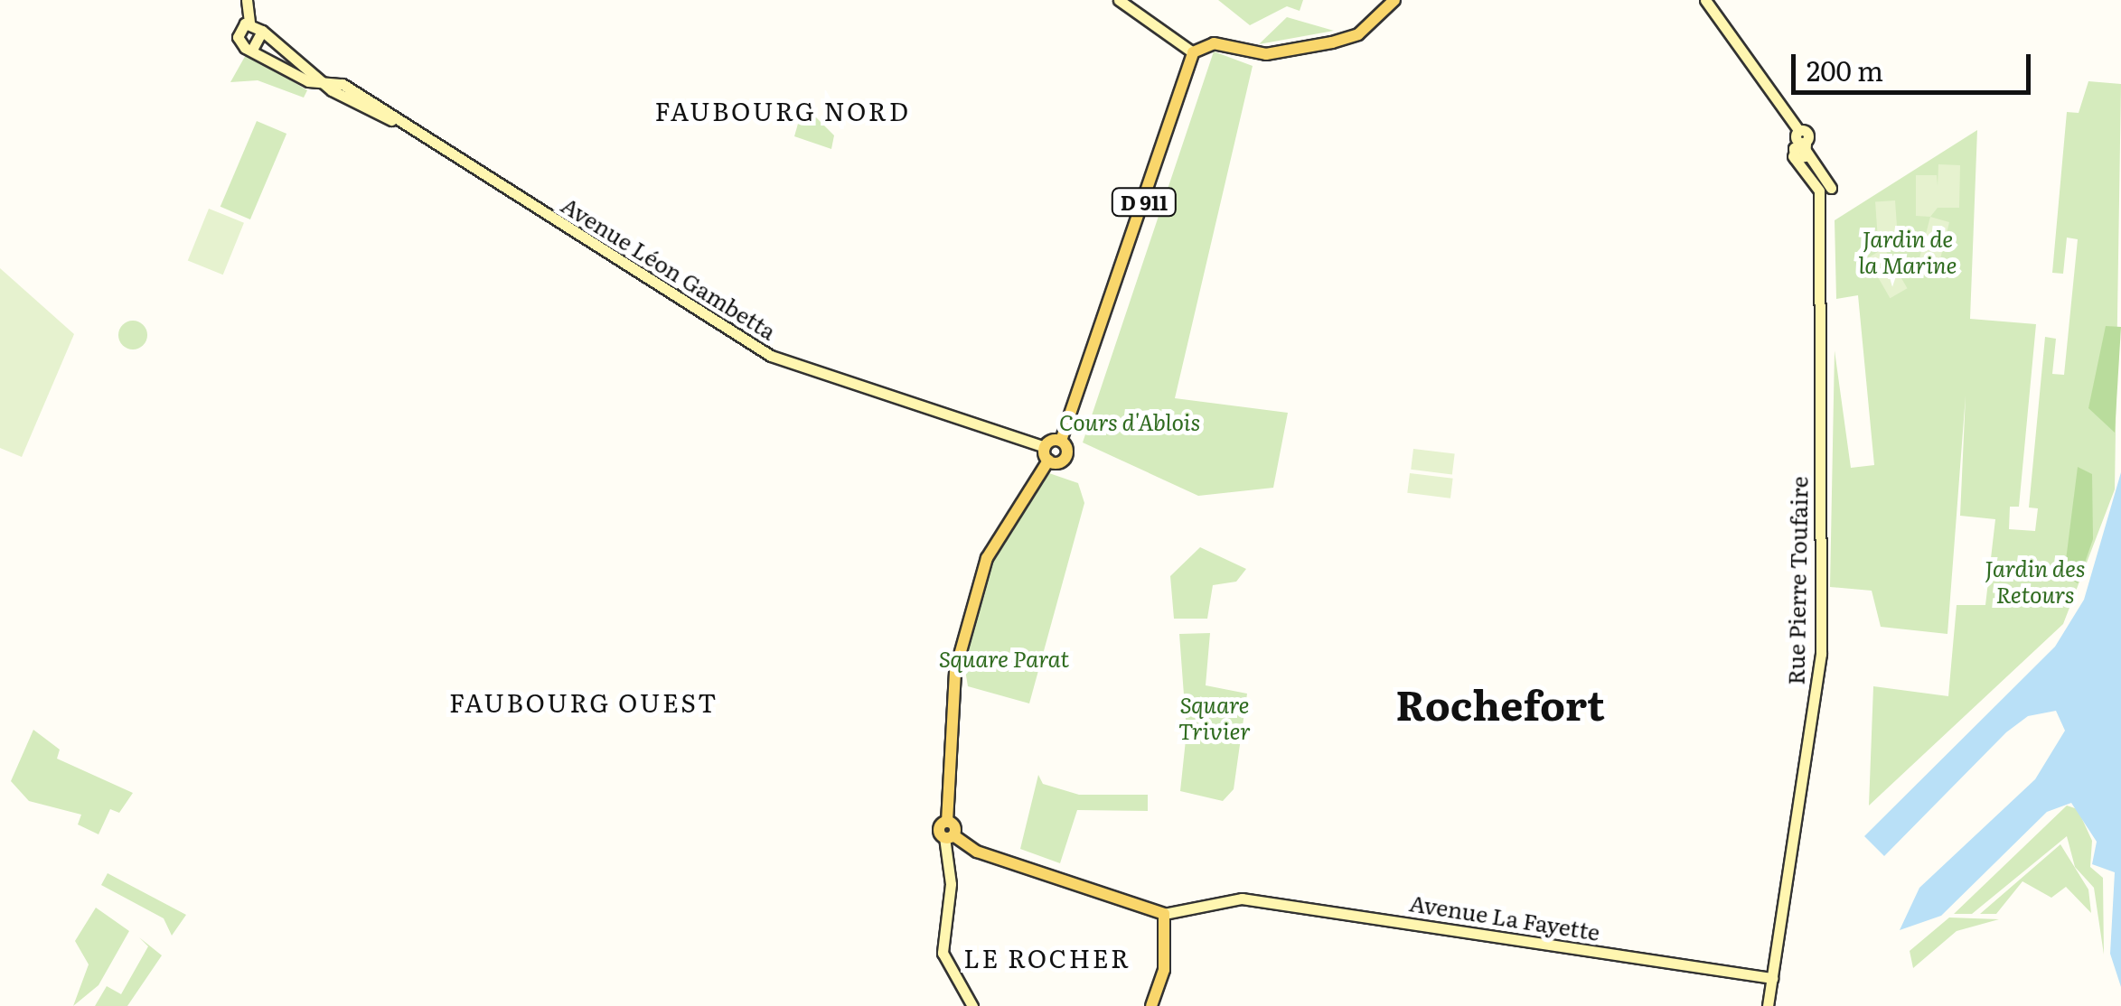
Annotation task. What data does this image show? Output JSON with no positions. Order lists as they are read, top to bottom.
{
  "streets": {
    "main road": [
      "D 911",
      "Avenue Léon Gambetta",
      "Rue Pierre Toufaire",
      "Avenue La Fayette"
    ]
  },
  "crossings": [
    ["Rue Pierre Toufaire", "Avenue La Fayette"]
  ],
  "districts": [
    "FAUBOURG NORD",
    "FAUBOURG OUEST",
    "Rochefort",
    "LE ROCHER"
  ],
  "parks": [
    "Jardin de la Marine",
    "Cours d'Ablois",
    "Jardin des Retours",
    "Square Parat",
    "Square Trivier"
  ],
  "scale_bar": "200 m"
}
